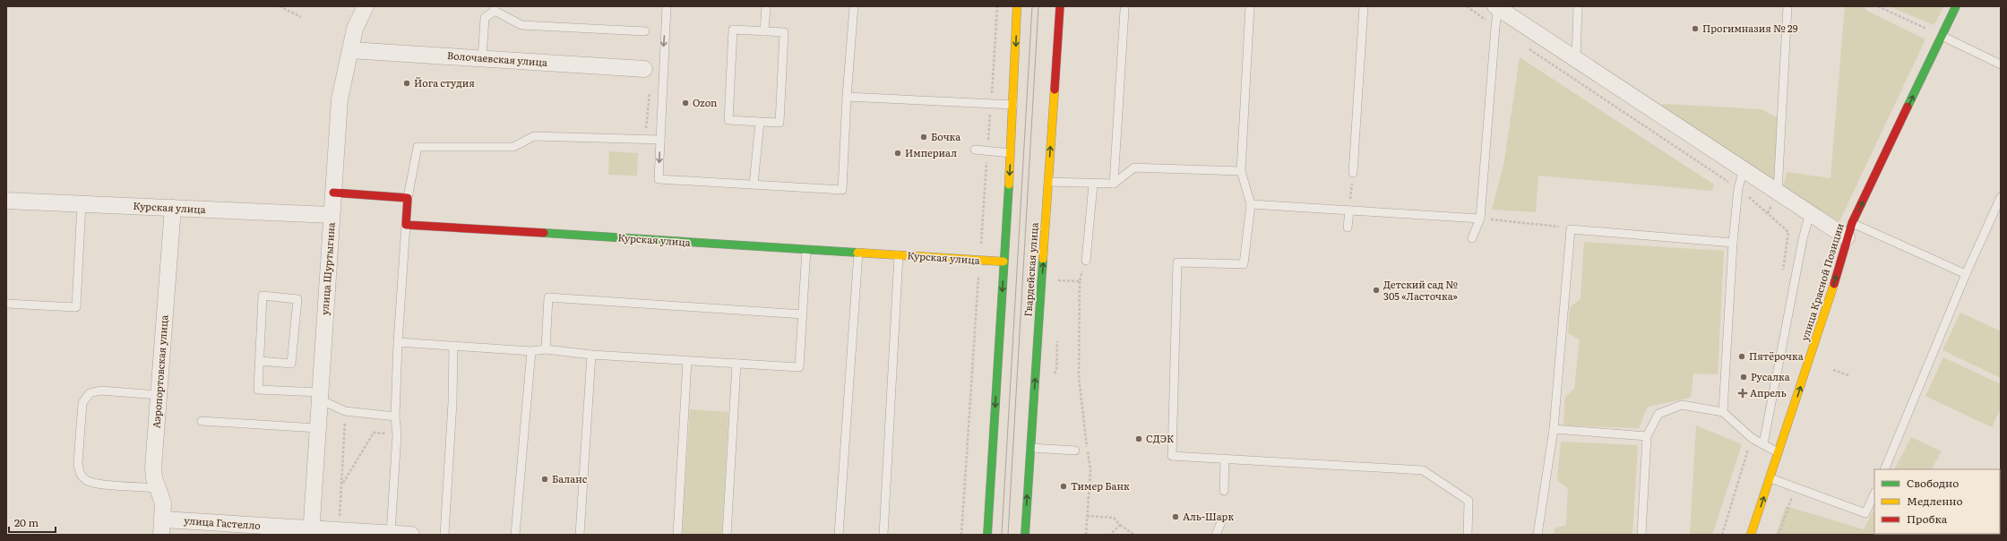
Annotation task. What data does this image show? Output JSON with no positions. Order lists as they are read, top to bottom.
{
  "streets": {
    "street": [
      "Волочаевская улица",
      "Курская улица",
      "улица Шуртыгина",
      "Гвардейская улица",
      "улица Красной Позиции",
      "Аэропортовская улица",
      "улица Гастелло"
    ]
  },
  "crossings": [
    ["Волочаевская улица", "улица Шуртыгина"],
    ["Курская улица", "улица Шуртыгина"],
    ["Курская улица", "Аэропортовская улица"],
    ["улица Шуртыгина", "улица Гастелло"],
    ["Аэропортовская улица", "улица Гастелло"]
  ],
  "one_way": ["улица Красной Позиции"],
  "places": {
    "other": [
      "Прогимназия № 29",
      "Йога студия",
      "Ozon",
      "Бочка",
      "Империал",
      "Детский сад № 305 «Ласточка»",
      "Пятёрочка",
      "Русалка",
      "СДЭК",
      "Баланс",
      "Тимер Банк",
      "Аль-Шарк"
    ],
    "health": ["Апрель"]
  },
  "legend": ["Свободно", "Медленно", "Пробка"],
  "scale_bar": "20 m"
}
